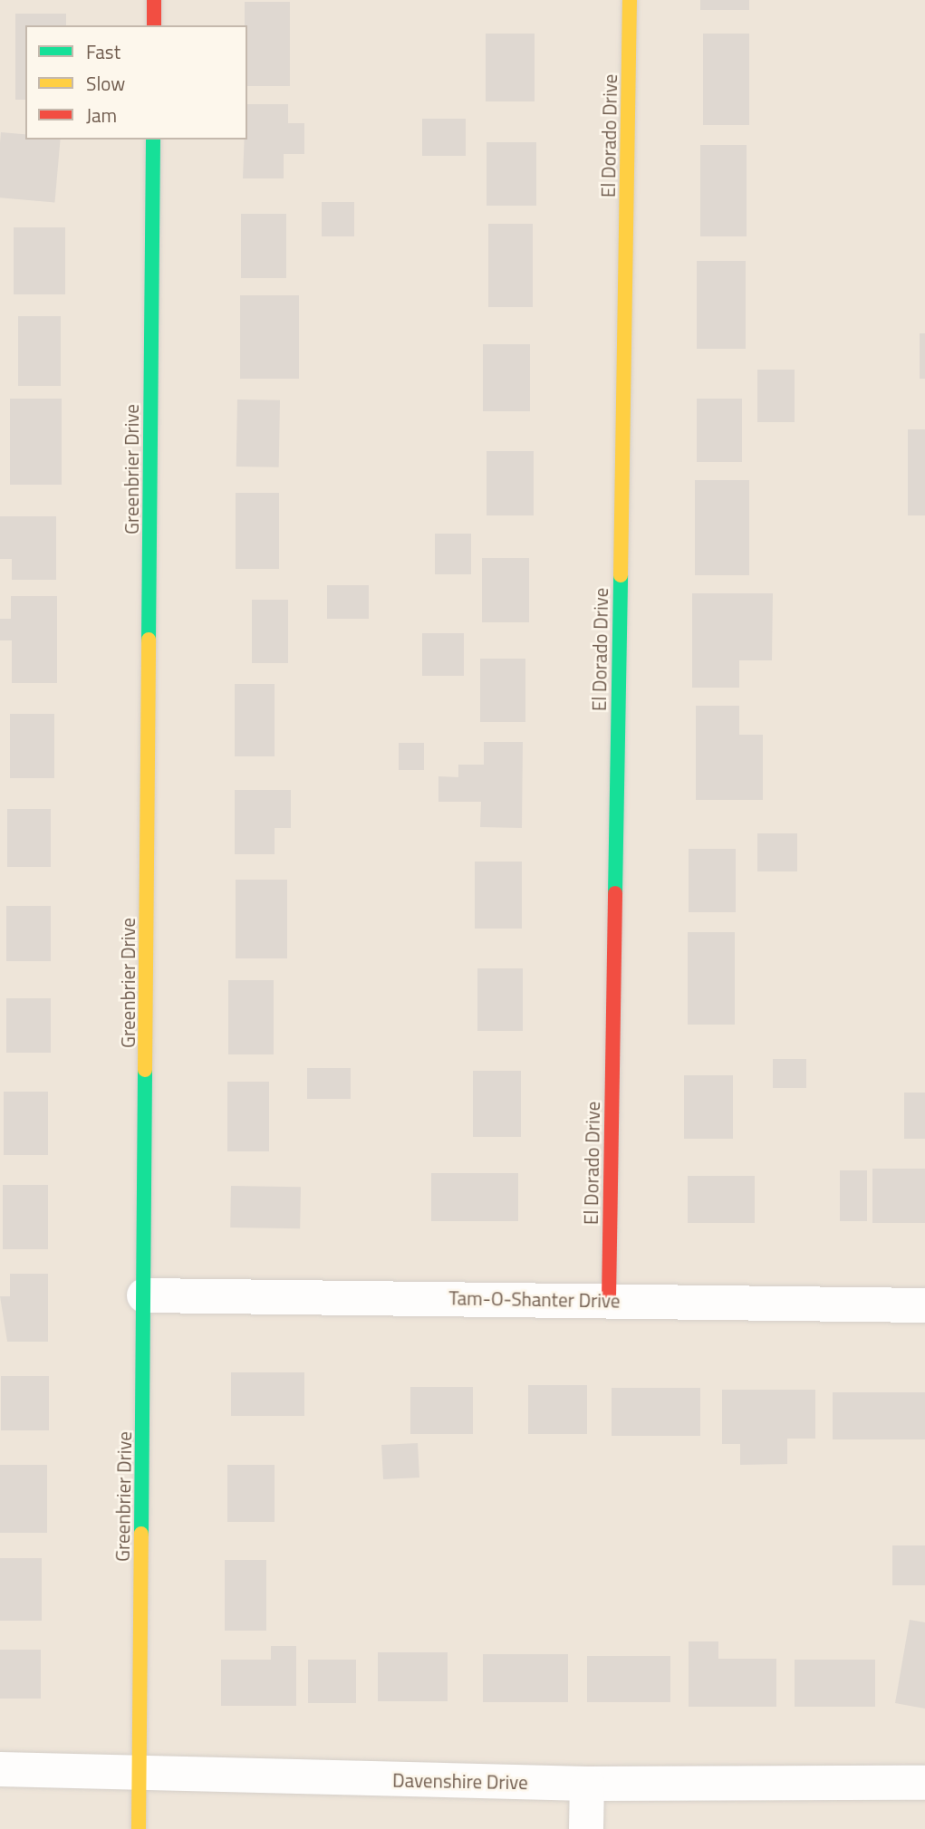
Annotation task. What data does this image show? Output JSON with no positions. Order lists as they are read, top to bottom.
{
  "streets": {
    "street": [
      "El Dorado Drive",
      "Greenbrier Drive",
      "Tam-O-Shanter Drive",
      "Davenshire Drive"
    ]
  },
  "crossings": [
    ["El Dorado Drive", "Tam-O-Shanter Drive"],
    ["Greenbrier Drive", "Tam-O-Shanter Drive"],
    ["Greenbrier Drive", "Davenshire Drive"]
  ],
  "legend": ["Fast", "Slow", "Jam"]
}
